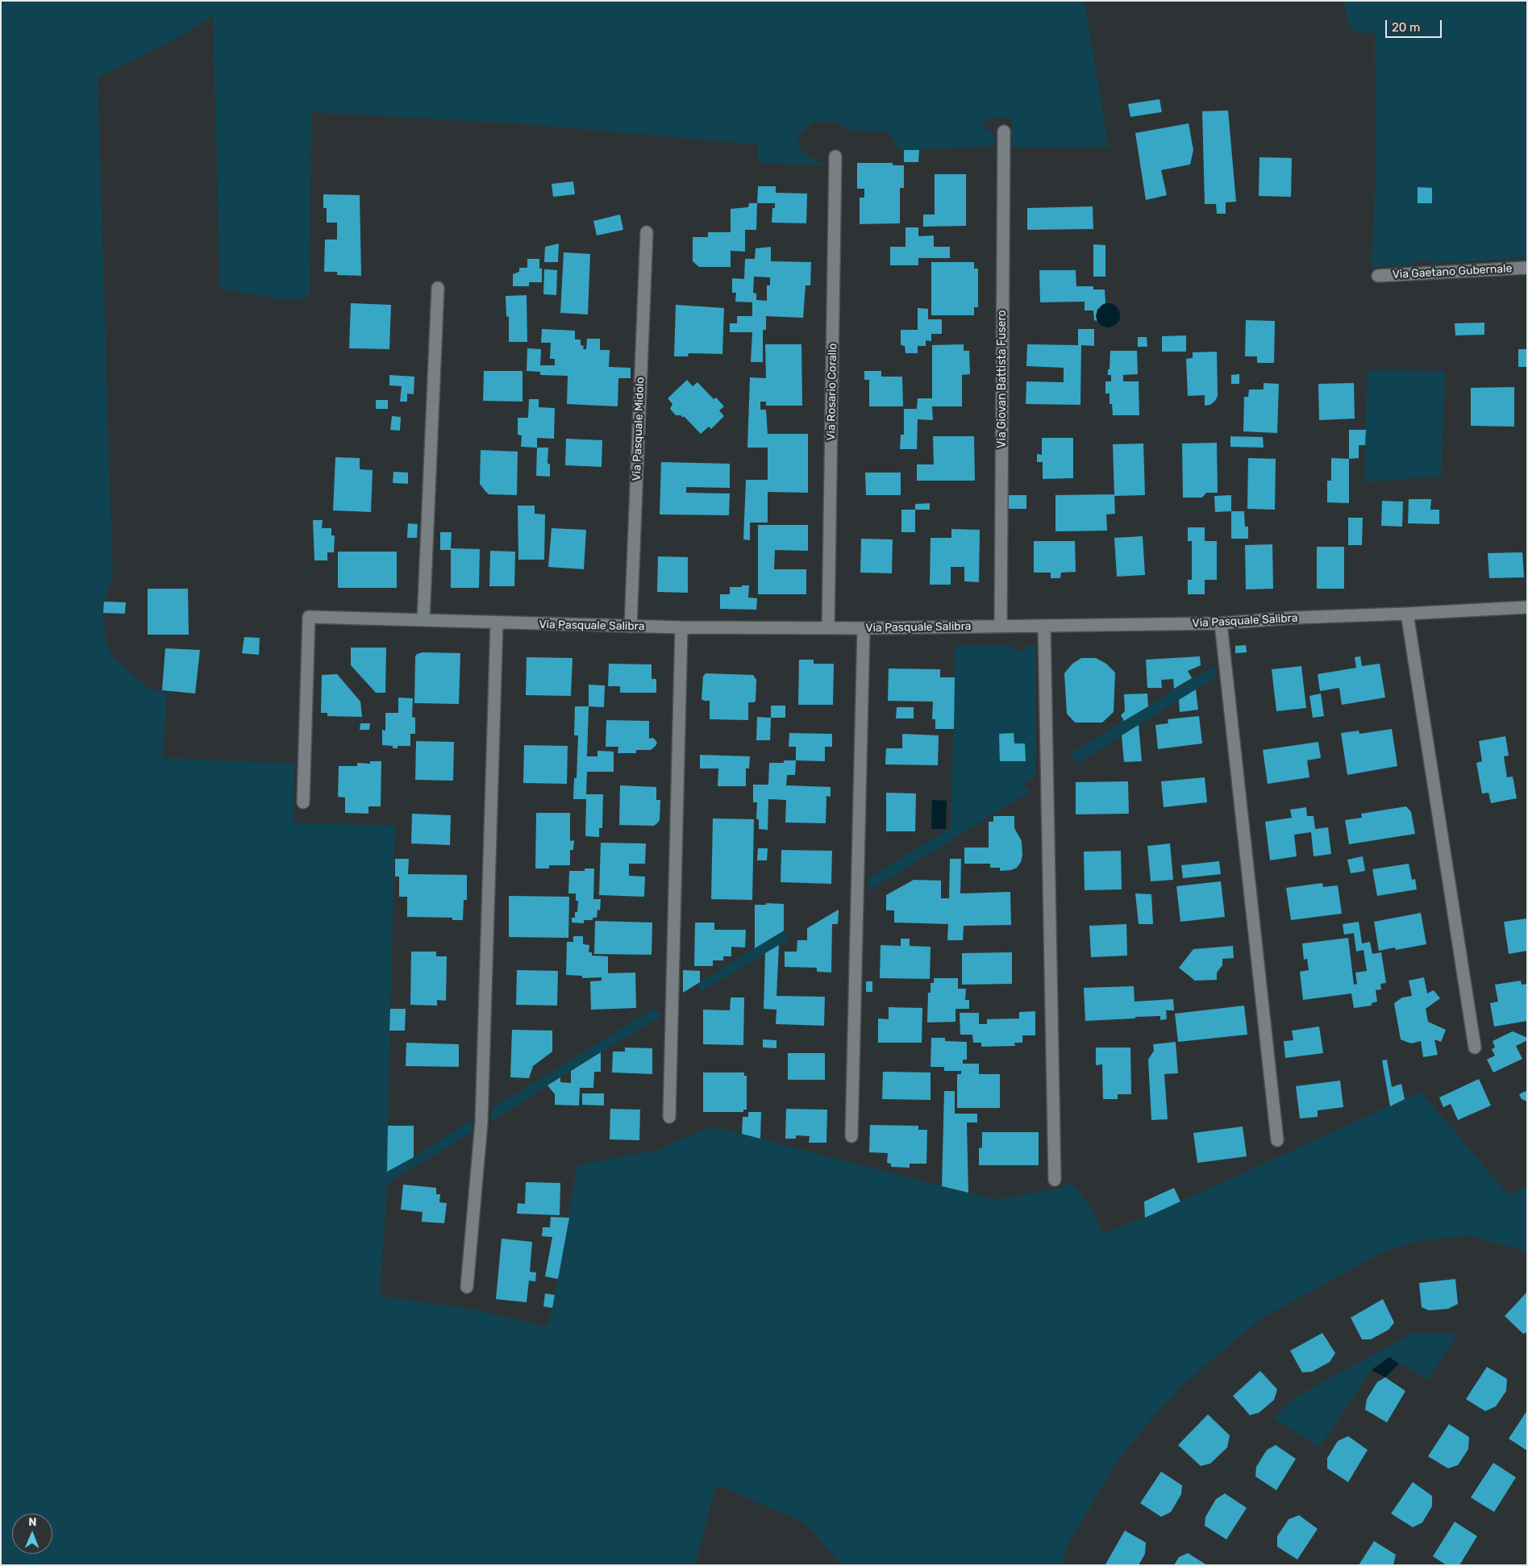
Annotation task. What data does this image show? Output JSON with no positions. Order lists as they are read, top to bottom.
{
  "streets": {
    "street": [
      "Via Gaetano Gubernale",
      "Via Giovan Battista Fusero",
      "Via Rosario Corallo",
      "Via Pasquale Midolo",
      "Via Pasquale Salibra"
    ]
  },
  "crossings": [
    ["Via Giovan Battista Fusero", "Via Pasquale Salibra"],
    ["Via Rosario Corallo", "Via Pasquale Salibra"],
    ["Via Pasquale Midolo", "Via Pasquale Salibra"]
  ],
  "scale_bar": "20 m",
  "north": "top"
}
